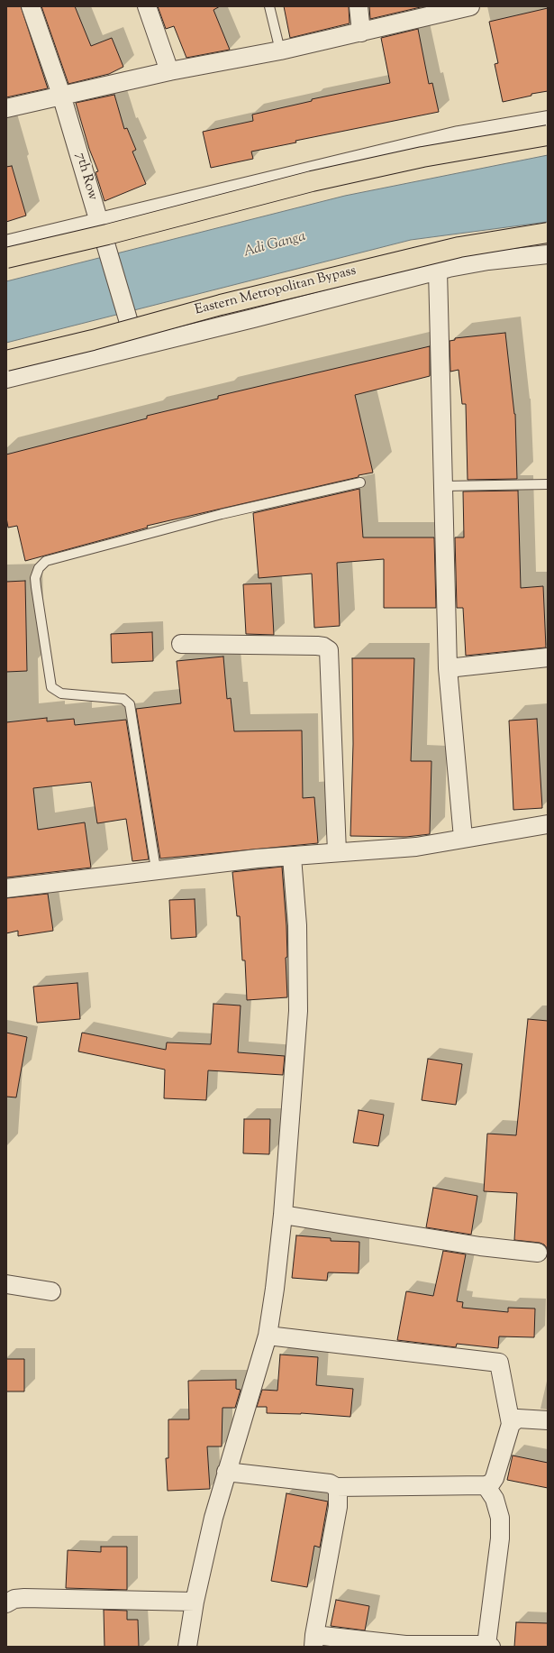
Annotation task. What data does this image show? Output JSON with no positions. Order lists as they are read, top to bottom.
{
  "streets": {
    "main road": ["Eastern Metropolitan Bypass"],
    "street": ["7th Row"]
  },
  "water": ["Adi Ganga"]
}
